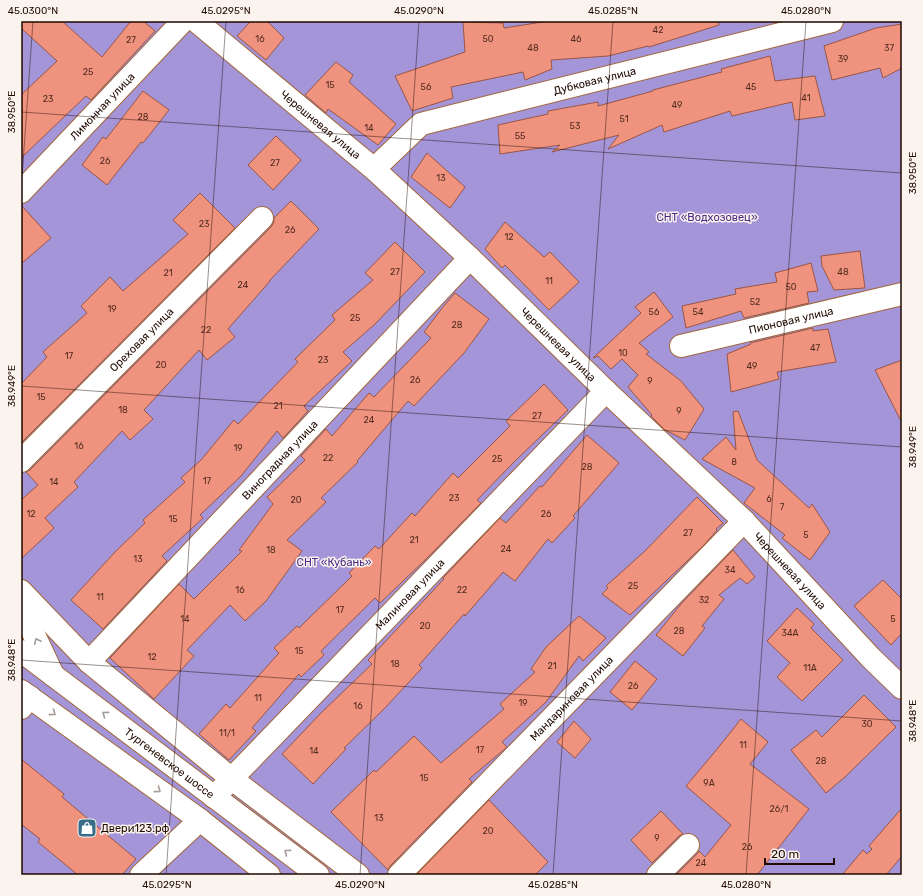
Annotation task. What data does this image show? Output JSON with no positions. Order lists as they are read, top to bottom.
{
  "streets": {
    "main road": [
      "Дубковая улица",
      "Лимонная улица",
      "Черешневая улица",
      "Пионовая улица",
      "Ореховая улица",
      "Виноградная улица",
      "Малиновая улица",
      "Мандариновая улица",
      "Тургеневское шоссе"
    ]
  },
  "crossings": [
    ["Дубковая улица", "Черешневая улица"],
    ["Черешневая улица", "Виноградная улица"],
    ["Черешневая улица", "Малиновая улица"],
    ["Черешневая улица", "Мандариновая улица"],
    ["Малиновая улица", "Тургеневское шоссе"]
  ],
  "parks": ["СНТ «Водхозовец»", "СНТ «Кубань»"],
  "places": {
    "shop": ["Двери123.рф"]
  },
  "house_numbers": [
    "42",
    "16",
    "50",
    "46",
    "27",
    "48",
    "37",
    "39",
    "25",
    "15",
    "56",
    "45",
    "41",
    "23",
    "49",
    "28",
    "51",
    "53",
    "14",
    "55",
    "26",
    "27",
    "13",
    "23",
    "26",
    "12",
    "27",
    "48",
    "21",
    "11",
    "24",
    "50",
    "52",
    "19",
    "56",
    "54",
    "25",
    "28",
    "22",
    "47",
    "10",
    "17",
    "23",
    "20",
    "49",
    "26",
    "9",
    "15",
    "21",
    "18",
    "9",
    "27",
    "24",
    "16",
    "19",
    "22",
    "25",
    "8",
    "28",
    "17",
    "14",
    "23",
    "6",
    "20",
    "7",
    "12",
    "26",
    "15",
    "27",
    "5",
    "21",
    "24",
    "18",
    "13",
    "34",
    "25",
    "16",
    "22",
    "11",
    "32",
    "17",
    "14",
    "5",
    "20",
    "28",
    "34А",
    "15",
    "12",
    "18",
    "21",
    "11А",
    "26",
    "11",
    "19",
    "16",
    "30",
    "11/1",
    "11",
    "17",
    "14",
    "28",
    "15",
    "9А",
    "26/1",
    "13",
    "20",
    "9",
    "26",
    "24"
  ],
  "scale_bar": "20 m",
  "coordinates": [
    "45.0300°N",
    "45.0295°N",
    "45.0290°N",
    "45.0285°N",
    "45.0280°N",
    "38.950°E",
    "38.949°E",
    "38.948°E"
  ]
}
